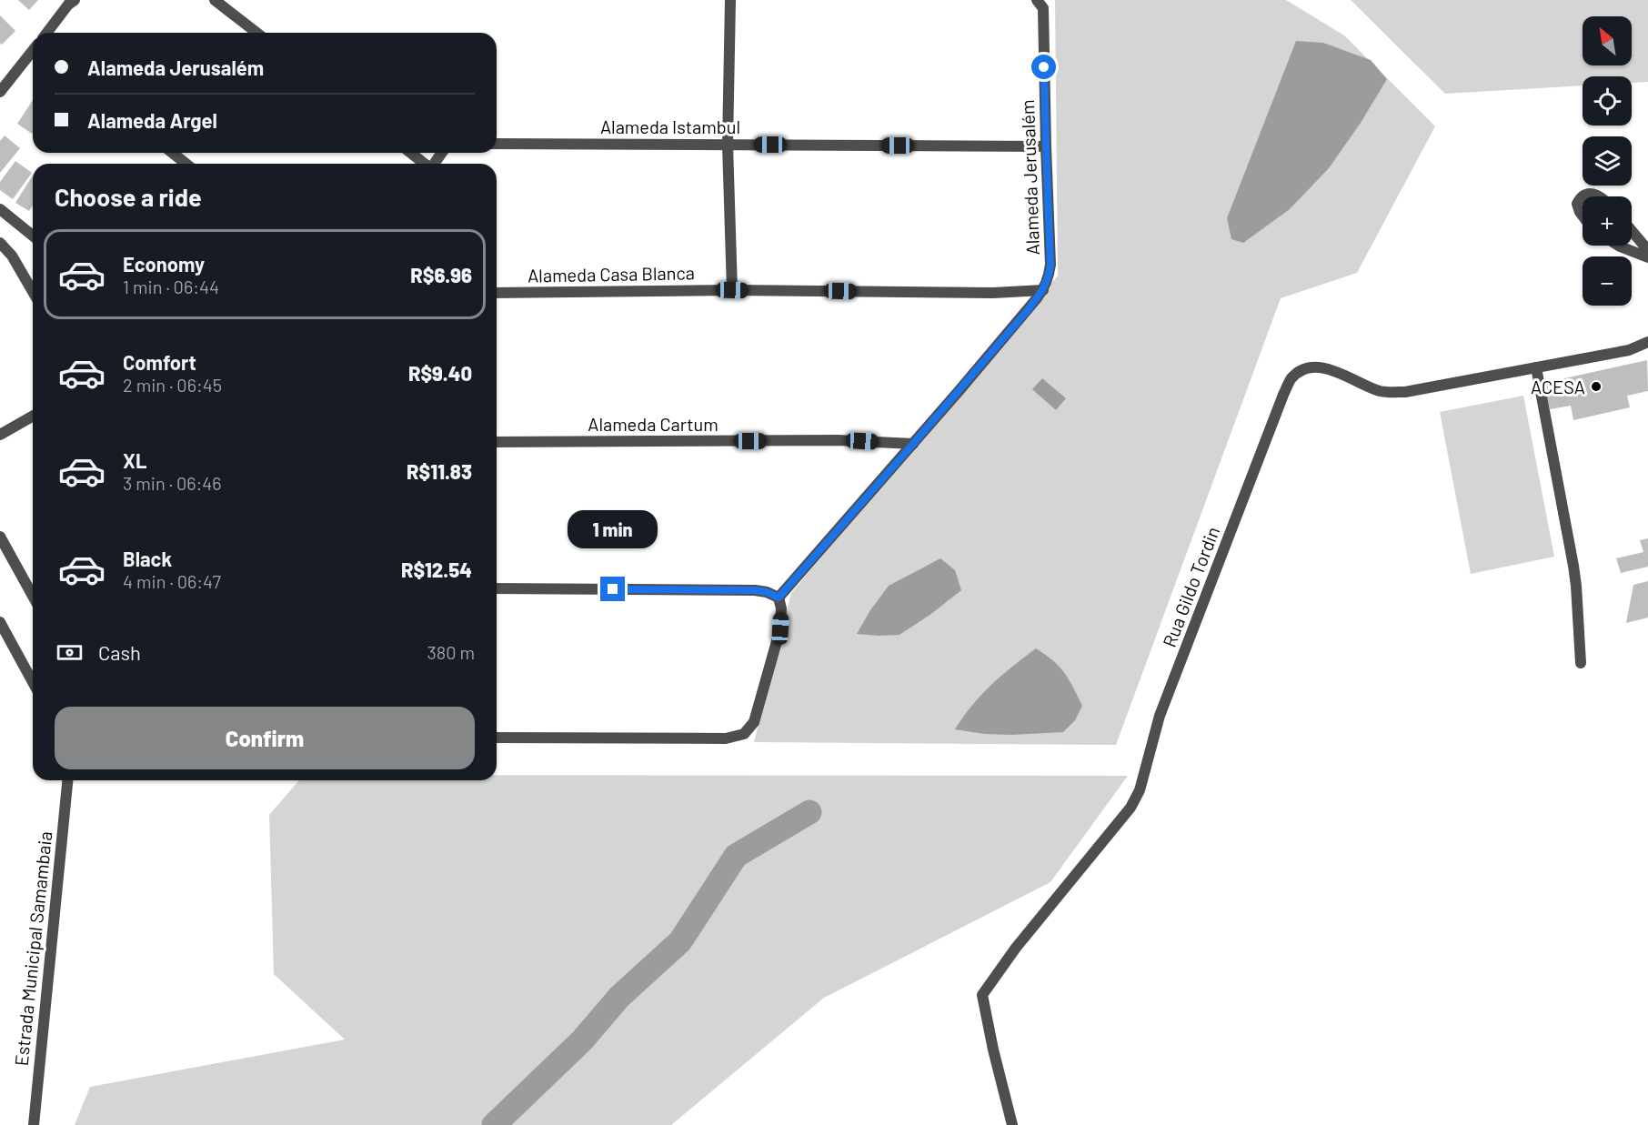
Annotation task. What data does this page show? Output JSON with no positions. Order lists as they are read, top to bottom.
{
  "streets": {
    "street": [
      "Alameda Istambul",
      "Alameda Jerusalém",
      "Alameda Casa Blanca",
      "Alameda Cartum",
      "Rua Gildo Tordin",
      "Estrada Municipal Samambaia"
    ]
  },
  "crossings": [
    ["Alameda Istambul", "Alameda Jerusalém"],
    ["Alameda Jerusalém", "Alameda Casa Blanca"],
    ["Alameda Jerusalém", "Alameda Cartum"]
  ],
  "places": ["ACESA"],
  "north": "top left",
  "page": {
    "map_buttons": ["+", "−"],
    "banner": ["Alameda Jerusalém", "Alameda Argel"],
    "heading": "Choose a ride",
    "list": [
      {
        "name": "Economy",
        "note": "1 min · 06:44",
        "value": "R$6.96"
      },
      {
        "name": "Comfort",
        "note": "2 min · 06:45",
        "value": "R$9.40"
      },
      {
        "name": "XL",
        "note": "3 min · 06:46",
        "value": "R$11.83"
      },
      {
        "name": "Black",
        "note": "4 min · 06:47",
        "value": "R$12.54"
      }
    ],
    "bubble": "1 min",
    "pay": ["Cash", "380 m"],
    "buttons": "Confirm"
  }
}
